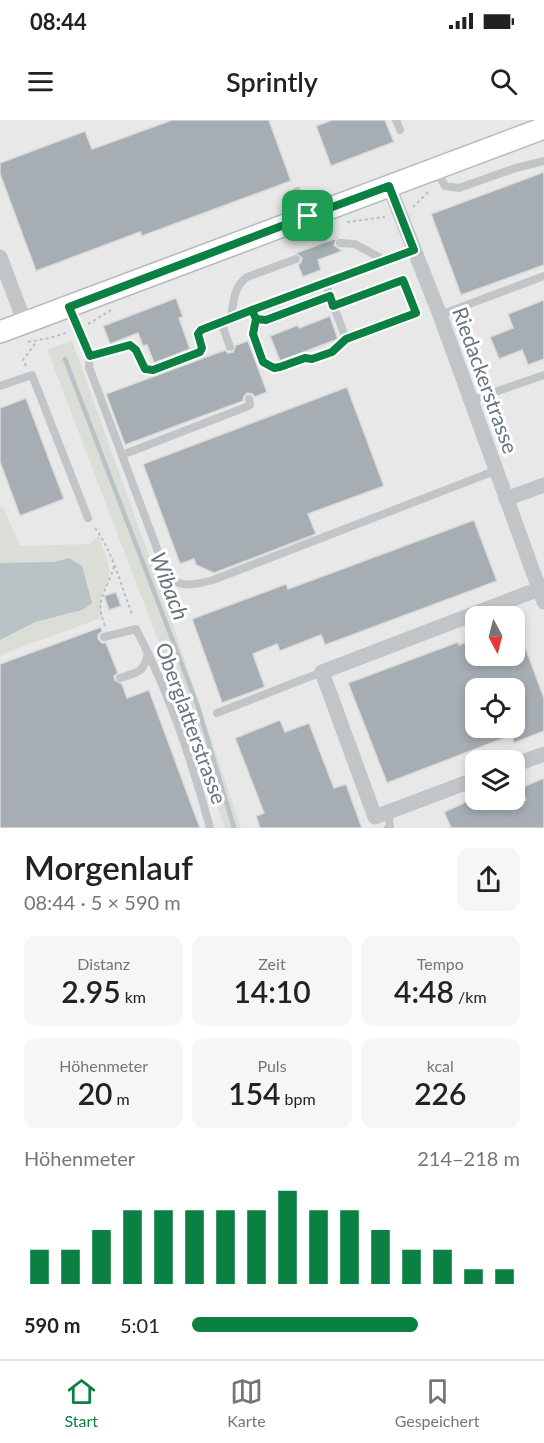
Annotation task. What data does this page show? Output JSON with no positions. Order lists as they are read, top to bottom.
{
  "streets": {
    "street": ["Riedackerstrasse"],
    "lane": ["Oberglatterstrasse"]
  },
  "water": ["Wibach"],
  "north": "bottom",
  "page": {
    "status": "08:44",
    "header": "Sprintly",
    "heading": ["Morgenlauf", "08:44 · 5 × 590 m"],
    "stats": [
      ["Distanz", "2.95 km"],
      ["Zeit", "14:10"],
      ["Tempo", "4:48 /km"],
      ["Höhenmeter", "20 m"],
      ["Puls", "154 bpm"],
      ["kcal", "226"]
    ],
    "chart": ["Höhenmeter", "214–218 m"],
    "list": [
      {
        "name": "590 m",
        "note": "5:01"
      }
    ],
    "tabs": ["Start", "Karte", "Gespeichert"]
  }
}
